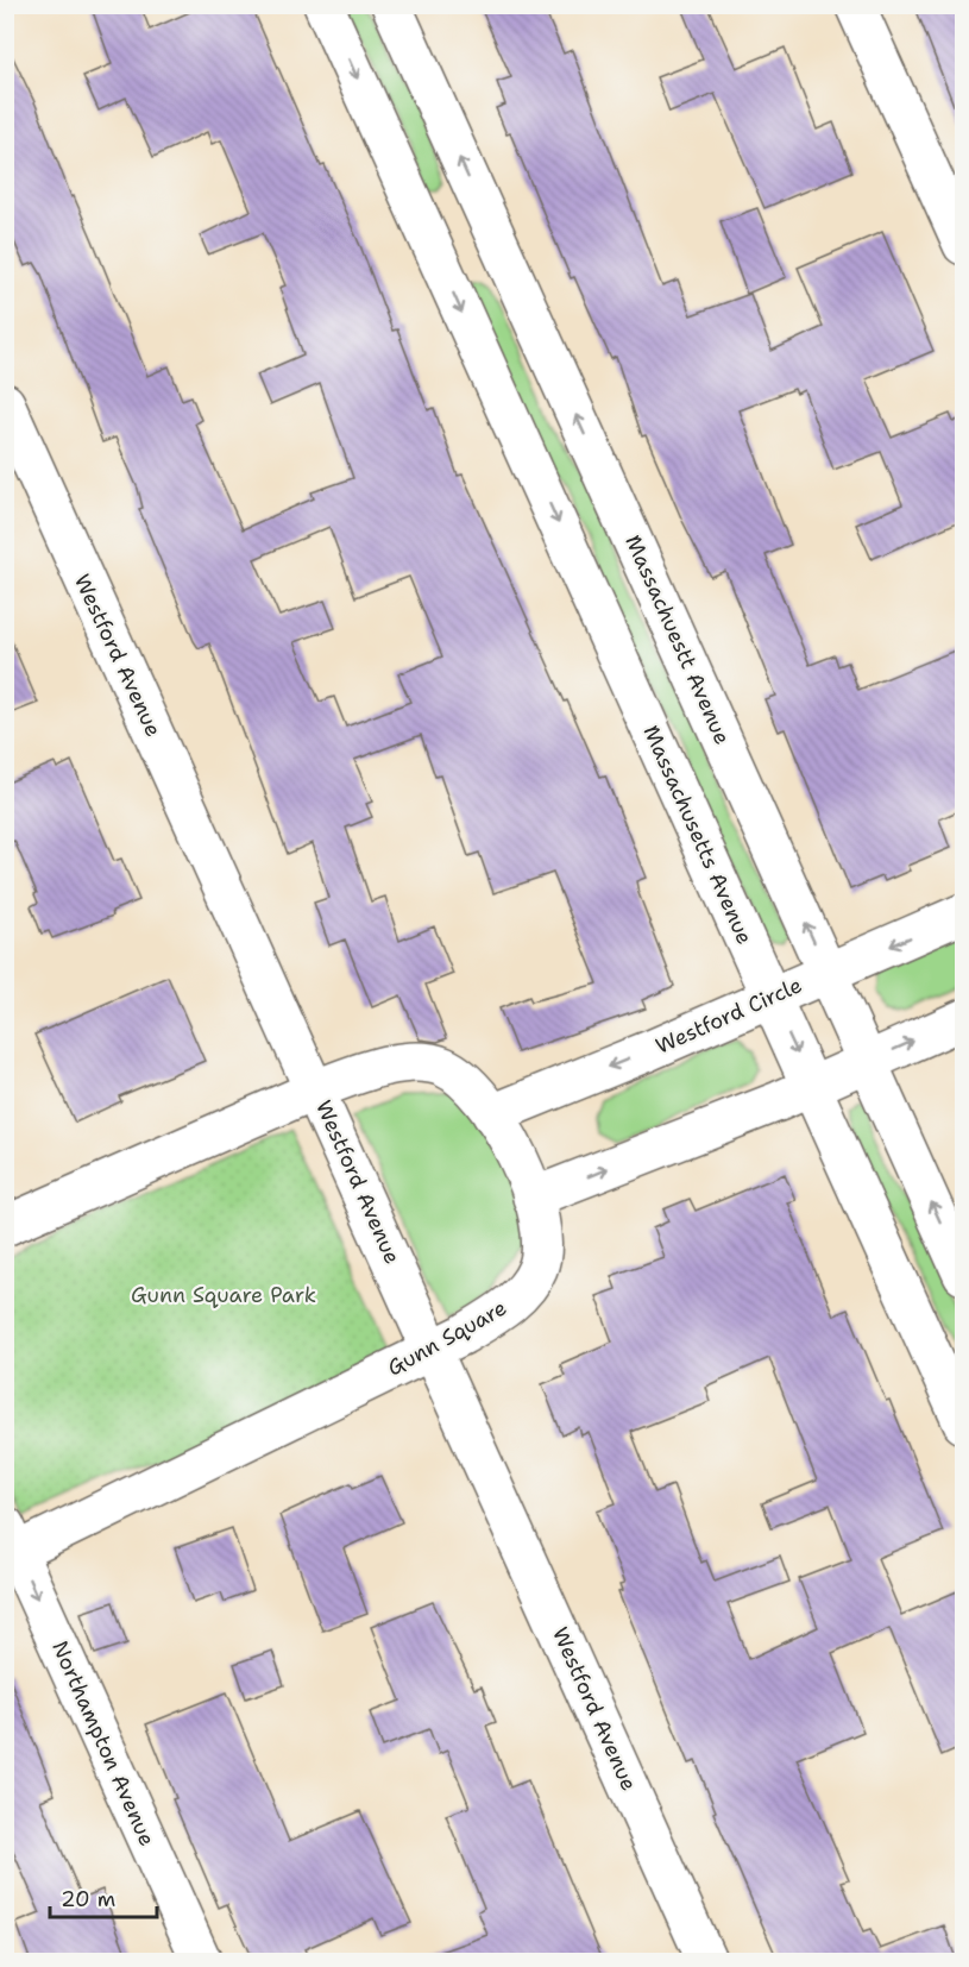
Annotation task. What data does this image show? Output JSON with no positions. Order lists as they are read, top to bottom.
{
  "streets": {
    "street": [
      "Massachuestt Avenue",
      "Westford Avenue",
      "Massachusetts Avenue",
      "Westford Circle",
      "Gunn Square",
      "Northampton Avenue"
    ]
  },
  "crossings": [
    ["Massachuestt Avenue", "Westford Circle"],
    ["Westford Avenue", "Gunn Square"],
    ["Massachusetts Avenue", "Westford Circle"],
    ["Westford Circle", "Gunn Square"],
    ["Gunn Square", "Northampton Avenue"]
  ],
  "one_way": ["Massachuestt Avenue", "Massachusetts Avenue", "Northampton Avenue"],
  "parks": ["Gunn Square Park"],
  "scale_bar": "20 m"
}
